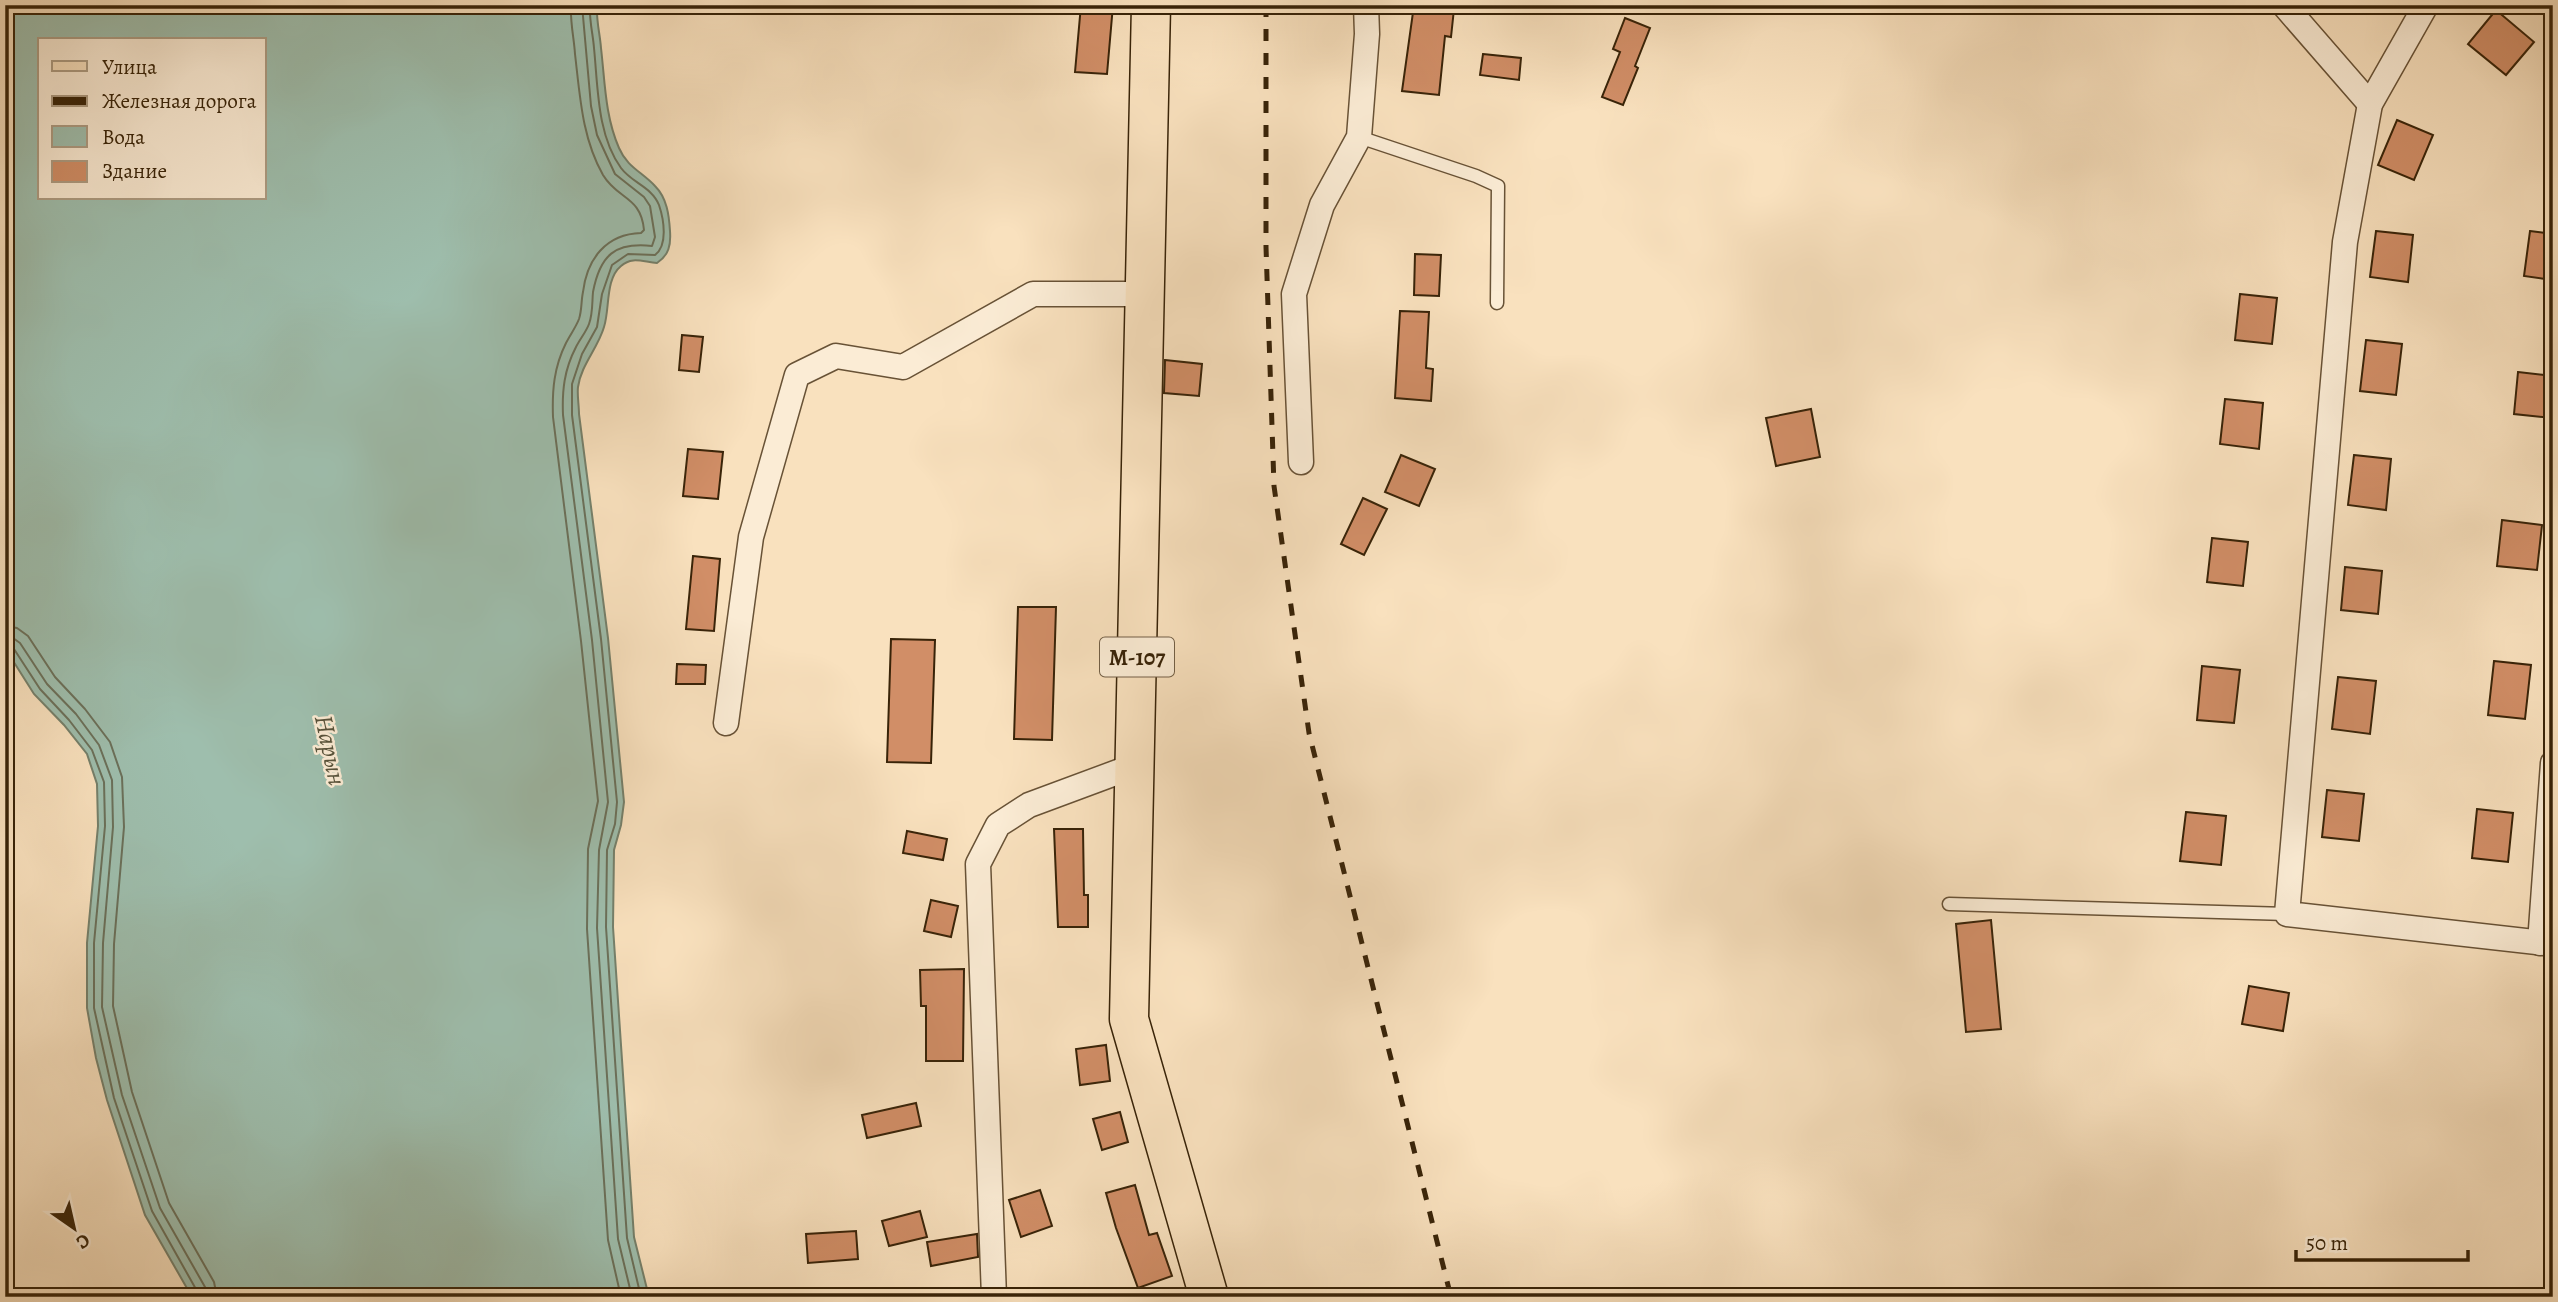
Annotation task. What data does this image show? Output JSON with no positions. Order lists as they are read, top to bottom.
{
  "streets": {
    "main road": ["М-107"]
  },
  "water": ["Нарын"],
  "legend": [
    "Улица",
    "Железная дорога",
    "Вода",
    "Здание"
  ],
  "scale_bar": "50 m",
  "north": "bottom right"
}
